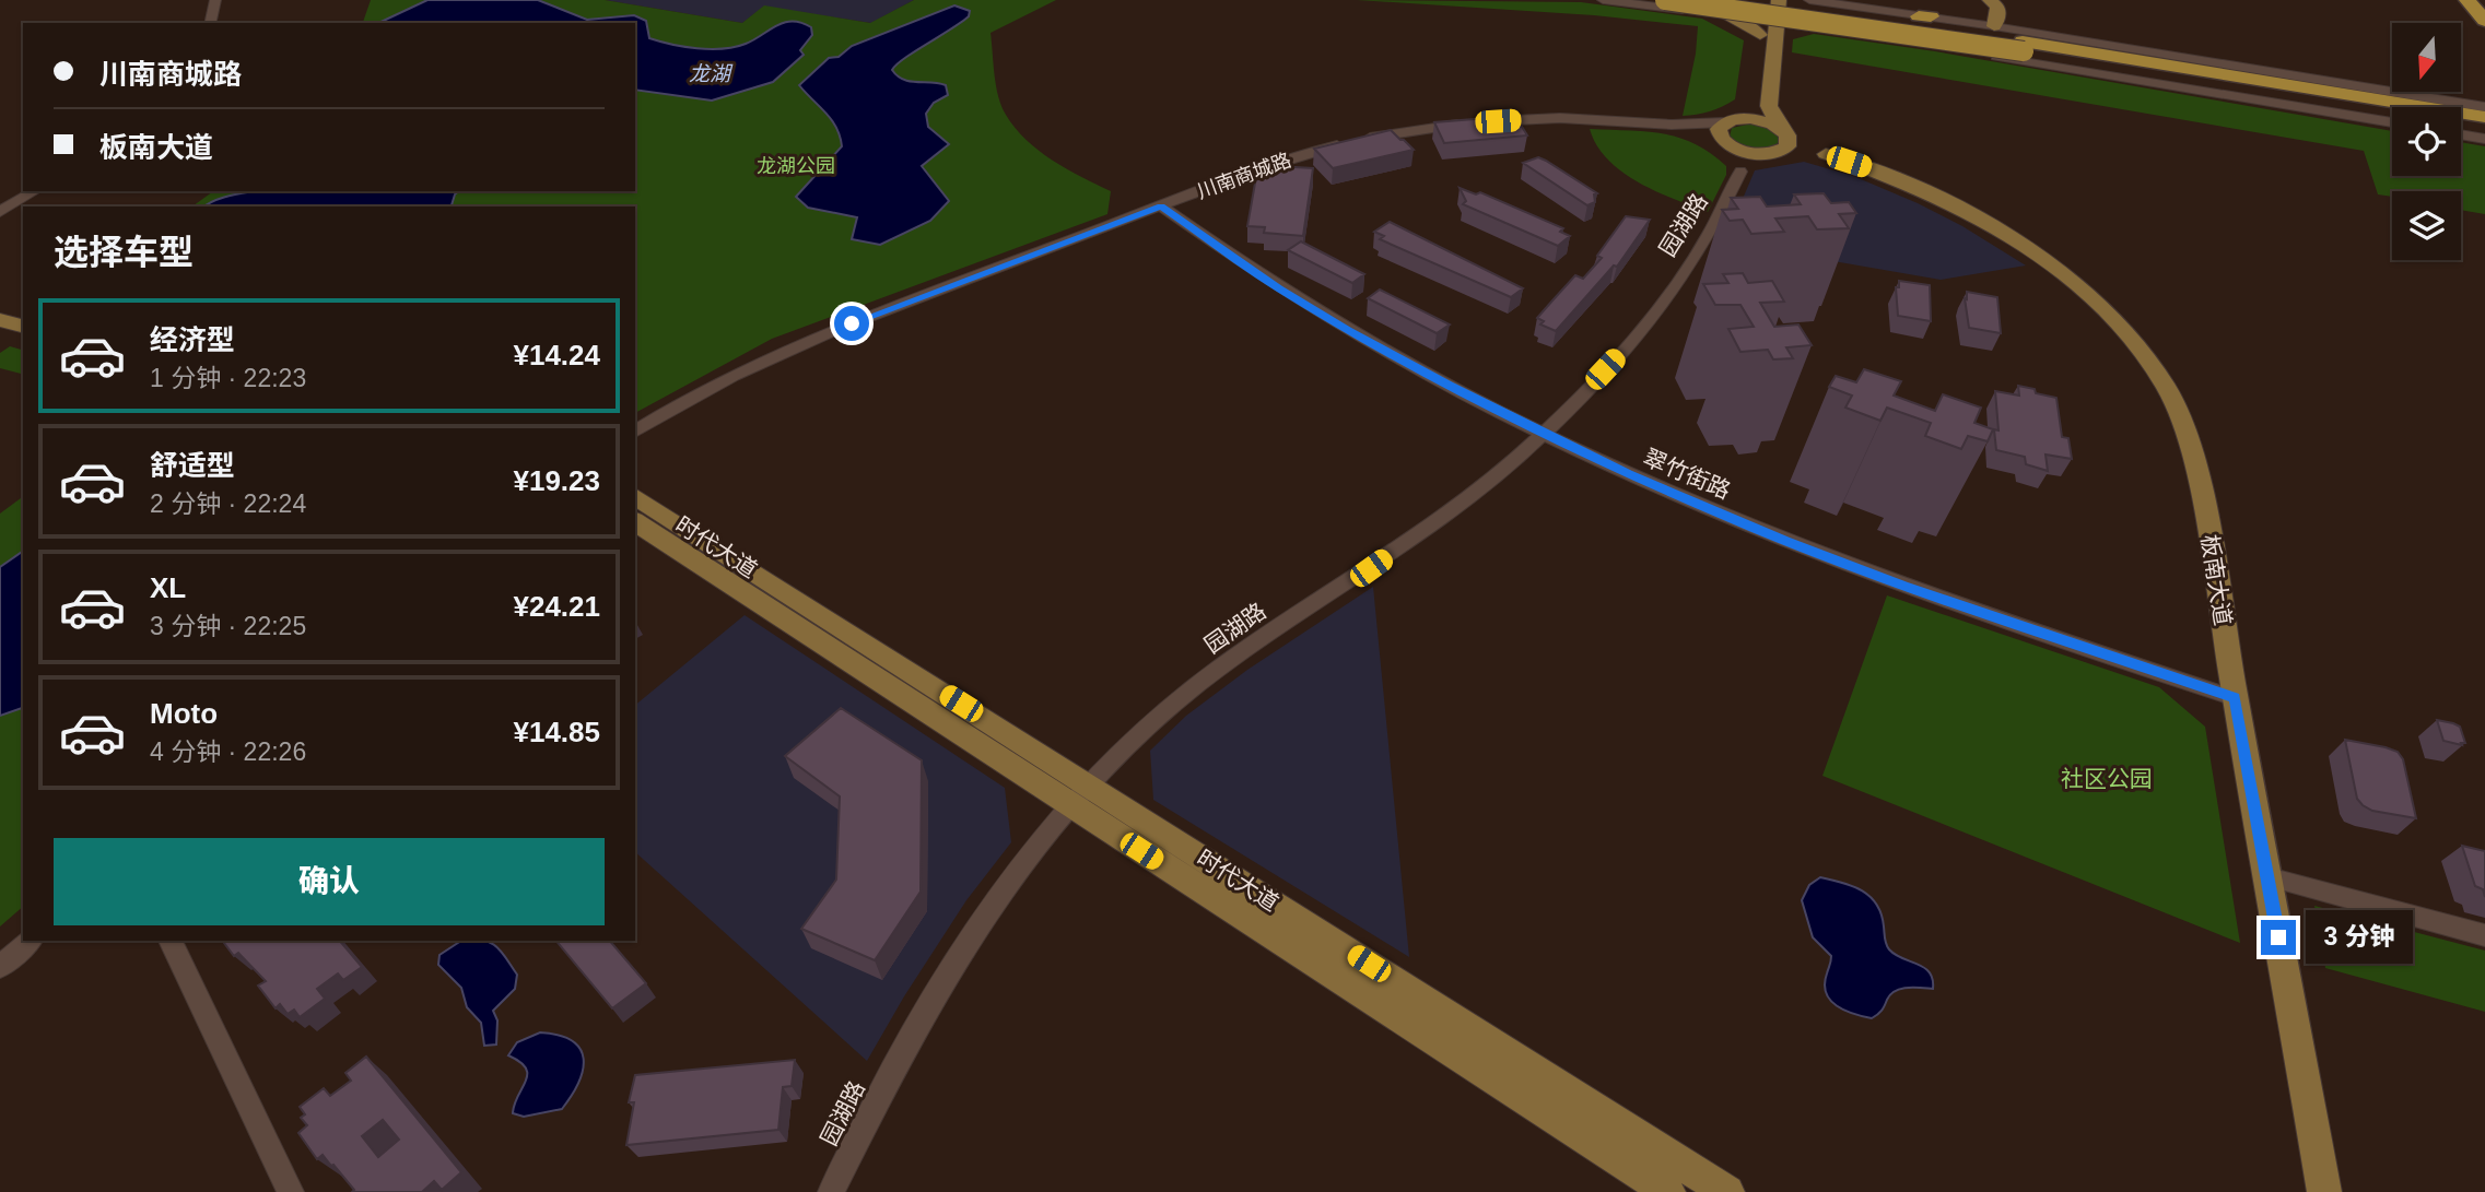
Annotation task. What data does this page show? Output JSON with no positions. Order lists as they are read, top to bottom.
{
  "streets": {
    "main road": ["时代大道", "板南大道"],
    "street": ["川南商城路", "园湖路", "翠竹街路"]
  },
  "crossings": [
    ["川南商城路", "翠竹街路"],
    ["园湖路", "翠竹街路"],
    ["园湖路", "时代大道"],
    ["翠竹街路", "板南大道"]
  ],
  "water": ["龙湖"],
  "parks": ["龙湖公园", "社区公园"],
  "north": "bottom",
  "page": {
    "banner": ["川南商城路", "板南大道"],
    "heading": "选择车型",
    "list": [
      {
        "name": "经济型",
        "note": "1 分钟 · 22:23",
        "value": "¥14.24"
      },
      {
        "name": "舒适型",
        "note": "2 分钟 · 22:24",
        "value": "¥19.23"
      },
      {
        "name": "XL",
        "note": "3 分钟 · 22:25",
        "value": "¥24.21"
      },
      {
        "name": "Moto",
        "note": "4 分钟 · 22:26",
        "value": "¥14.85"
      }
    ],
    "buttons": "确认",
    "bubble": "3 分钟"
  }
}
